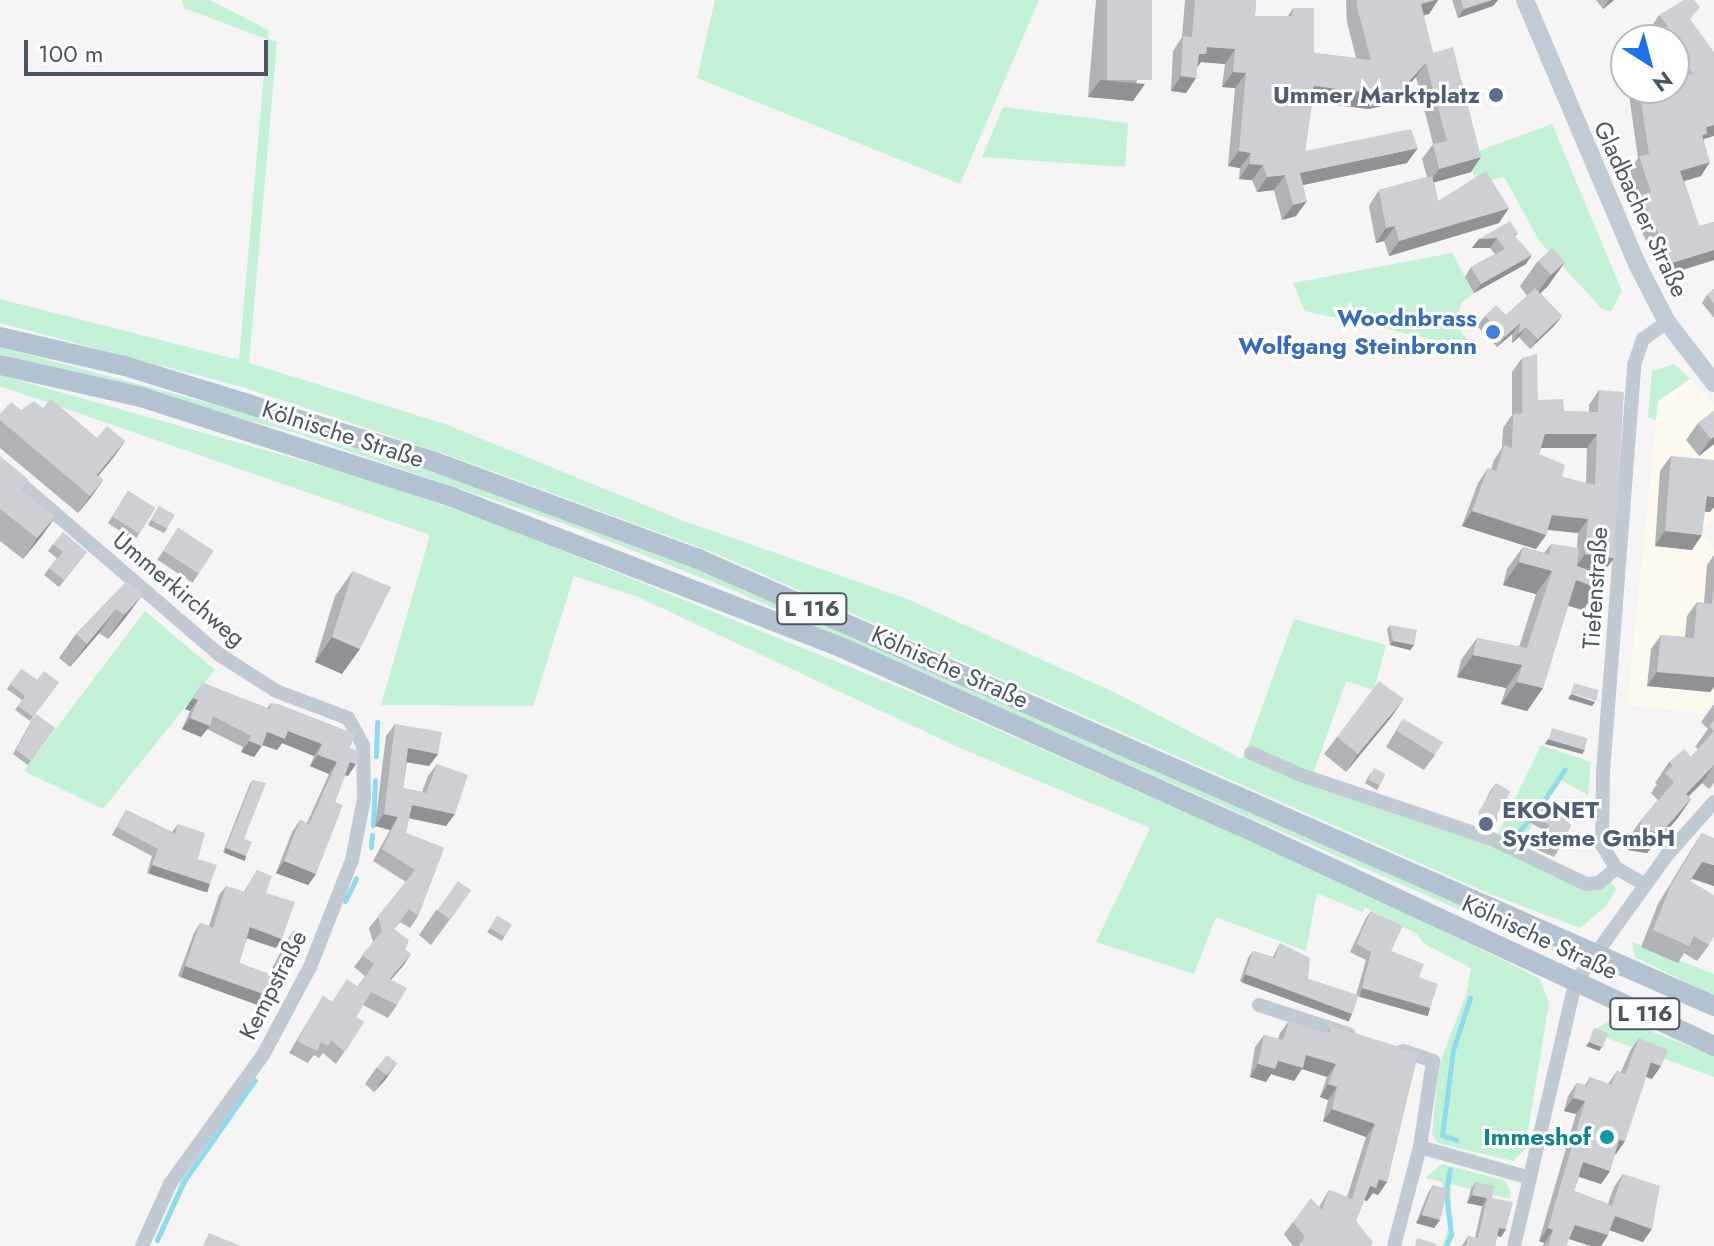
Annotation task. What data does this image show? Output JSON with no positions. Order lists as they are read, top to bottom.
{
  "streets": {
    "main road": ["Gladbacher Straße", "Kölnische Straße", "L 116"],
    "street": ["Tiefenstraße", "Ummerkirchweg", "Kempstraße"]
  },
  "crossings": [
    ["Gladbacher Straße", "Tiefenstraße"],
    ["Ummerkirchweg", "Kempstraße"]
  ],
  "places": [
    "Ummer Marktplatz",
    "Woodnbrass Wolfgang Steinbronn",
    "EKONET Systeme GmbH",
    "Immeshof"
  ],
  "scale_bar": "100 m",
  "north": "bottom right"
}
